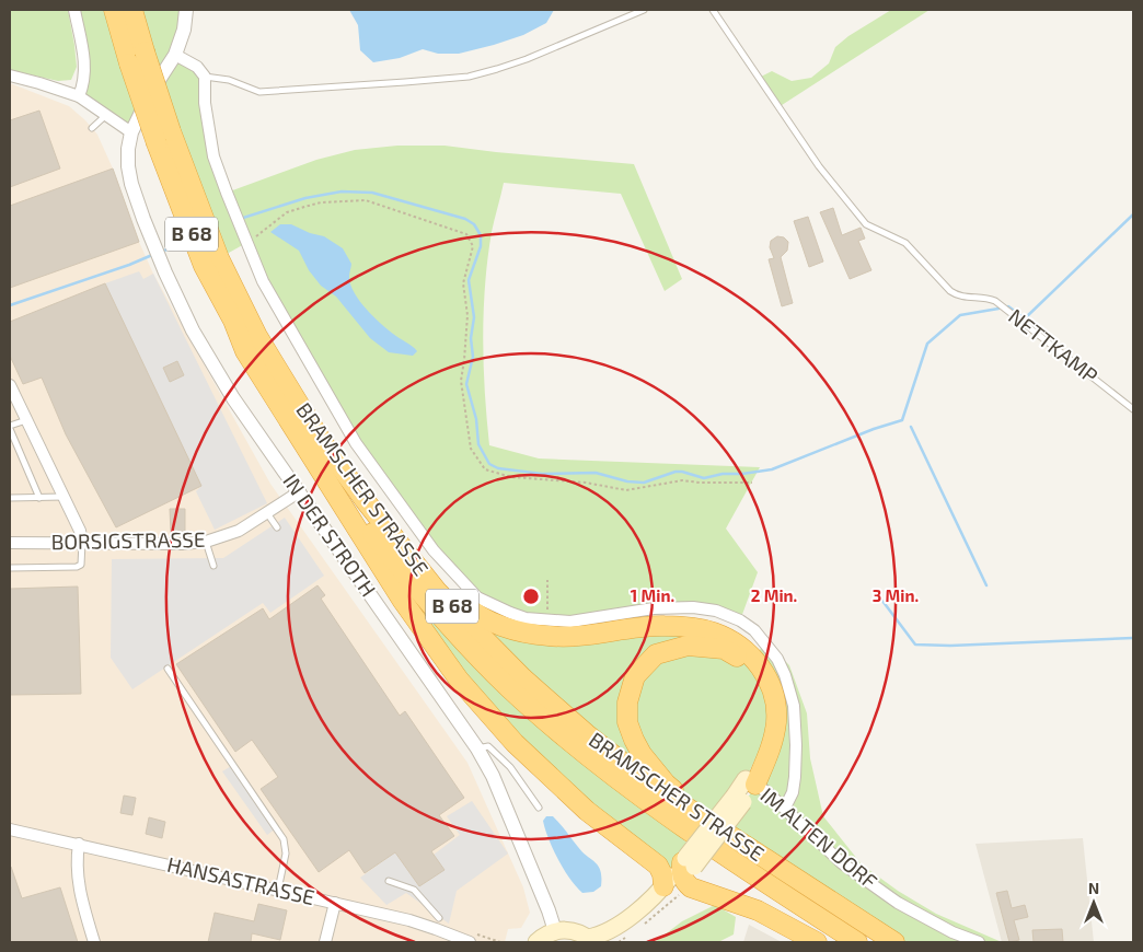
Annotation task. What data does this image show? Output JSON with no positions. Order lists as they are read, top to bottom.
{
  "streets": {
    "highway": ["B 68", "BRAMSCHER STRASSE"],
    "street": [
      "IN DER STROTH",
      "BORSIGSTRASSE",
      "IM ALTEN DORF",
      "HANSASTRASSE"
    ],
    "lane": ["NETTKAMP"]
  },
  "crossings": [
    ["B 68", "BRAMSCHER STRASSE"],
    ["IN DER STROTH", "BORSIGSTRASSE"]
  ],
  "north": "top",
  "rings": ["1 Min.", "2 Min.", "3 Min."]
}
